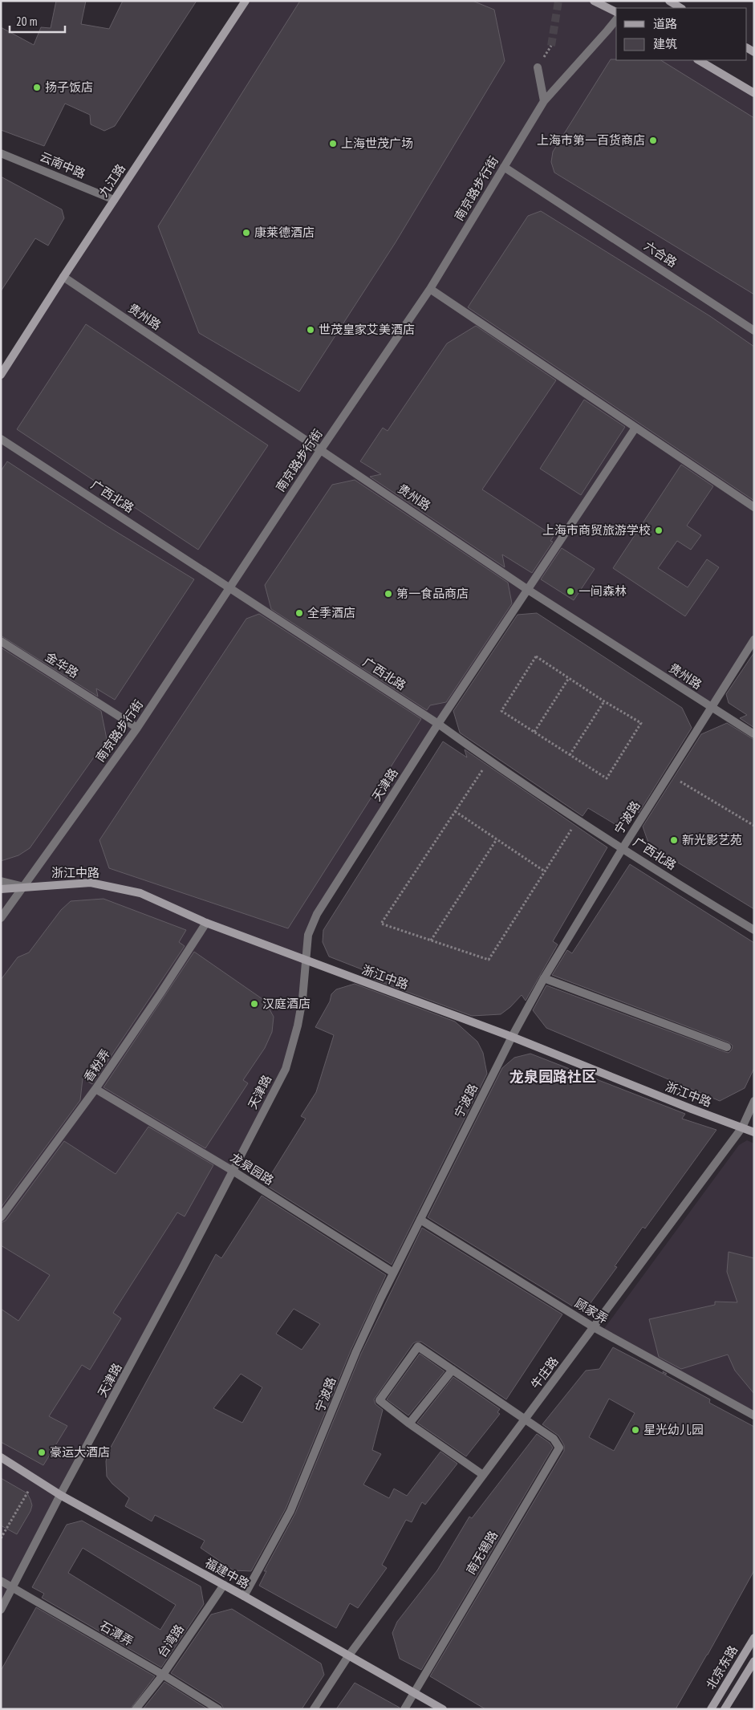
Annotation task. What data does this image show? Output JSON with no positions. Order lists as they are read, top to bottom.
{
  "streets": {
    "street": [
      "云南中路",
      "九江路",
      "南京路步行街",
      "六合路",
      "贵州路",
      "广西北路",
      "金华路",
      "天津路",
      "宁波路",
      "浙江中路",
      "香粉弄",
      "龙泉园路",
      "顾家弄",
      "牛庄路",
      "南无锡路",
      "福建中路",
      "石潭弄",
      "台湾路",
      "北京东路"
    ]
  },
  "crossings": [
    ["云南中路", "九江路"],
    ["九江路", "贵州路"],
    ["南京路步行街", "六合路"],
    ["南京路步行街", "贵州路"],
    ["南京路步行街", "广西北路"],
    ["南京路步行街", "金华路"],
    ["南京路步行街", "浙江中路"],
    ["贵州路", "天津路"],
    ["贵州路", "宁波路"],
    ["广西北路", "天津路"],
    ["广西北路", "宁波路"],
    ["天津路", "浙江中路"],
    ["天津路", "龙泉园路"],
    ["天津路", "福建中路"],
    ["天津路", "石潭弄"],
    ["宁波路", "浙江中路"],
    ["宁波路", "龙泉园路"],
    ["宁波路", "顾家弄"],
    ["宁波路", "福建中路"],
    ["浙江中路", "香粉弄"],
    ["浙江中路", "牛庄路"],
    ["香粉弄", "龙泉园路"],
    ["顾家弄", "牛庄路"],
    ["牛庄路", "南无锡路"],
    ["牛庄路", "福建中路"],
    ["南无锡路", "福建中路"],
    ["福建中路", "台湾路"],
    ["石潭弄", "台湾路"]
  ],
  "districts": ["龙泉园路社区"],
  "places": [
    "扬子饭店",
    "上海市第一百货商店",
    "上海世茂广场",
    "康莱德酒店",
    "世茂皇家艾美酒店",
    "上海市商贸旅游学校",
    "一间森林",
    "第一食品商店",
    "全季酒店",
    "新光影艺苑",
    "汉庭酒店",
    "星光幼儿园",
    "豪运大酒店"
  ],
  "legend": ["道路", "建筑"],
  "scale_bar": "20 m"
}
